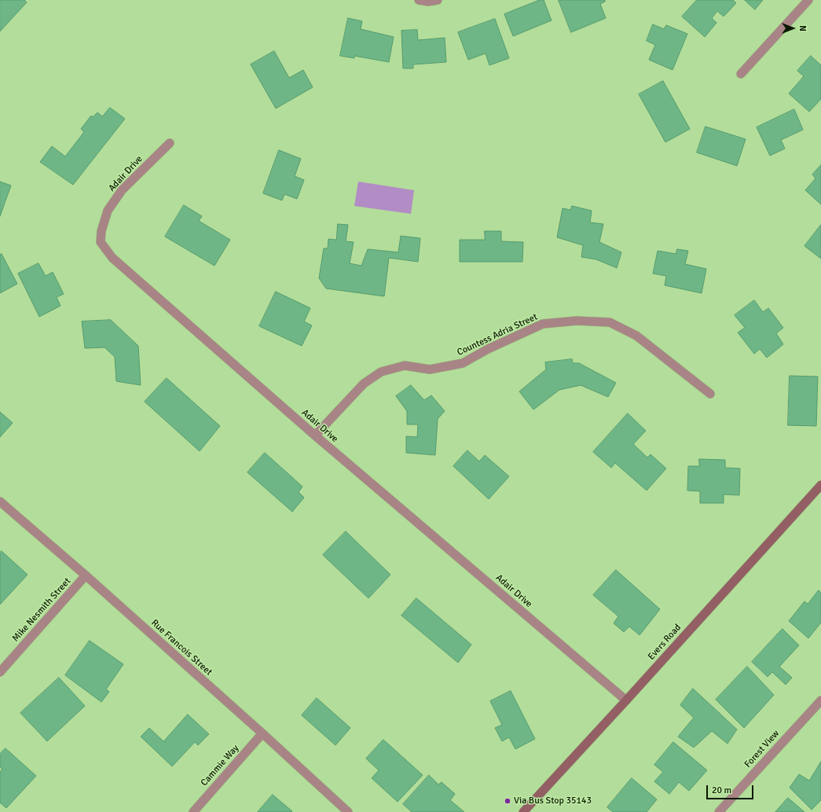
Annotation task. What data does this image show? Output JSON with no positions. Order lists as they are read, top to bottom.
{
  "streets": {
    "main road": ["Evers Road"],
    "street": [
      "Adair Drive",
      "Countess Adria Street",
      "Mike Nesmith Street",
      "Rue Francois Street",
      "Forest View",
      "Cammie Way"
    ]
  },
  "crossings": [
    ["Adair Drive", "Countess Adria Street"],
    ["Adair Drive", "Evers Road"],
    ["Mike Nesmith Street", "Rue Francois Street"],
    ["Rue Francois Street", "Cammie Way"]
  ],
  "places": ["Via Bus Stop 35143"],
  "scale_bar": "20 m",
  "north": "right"
}
